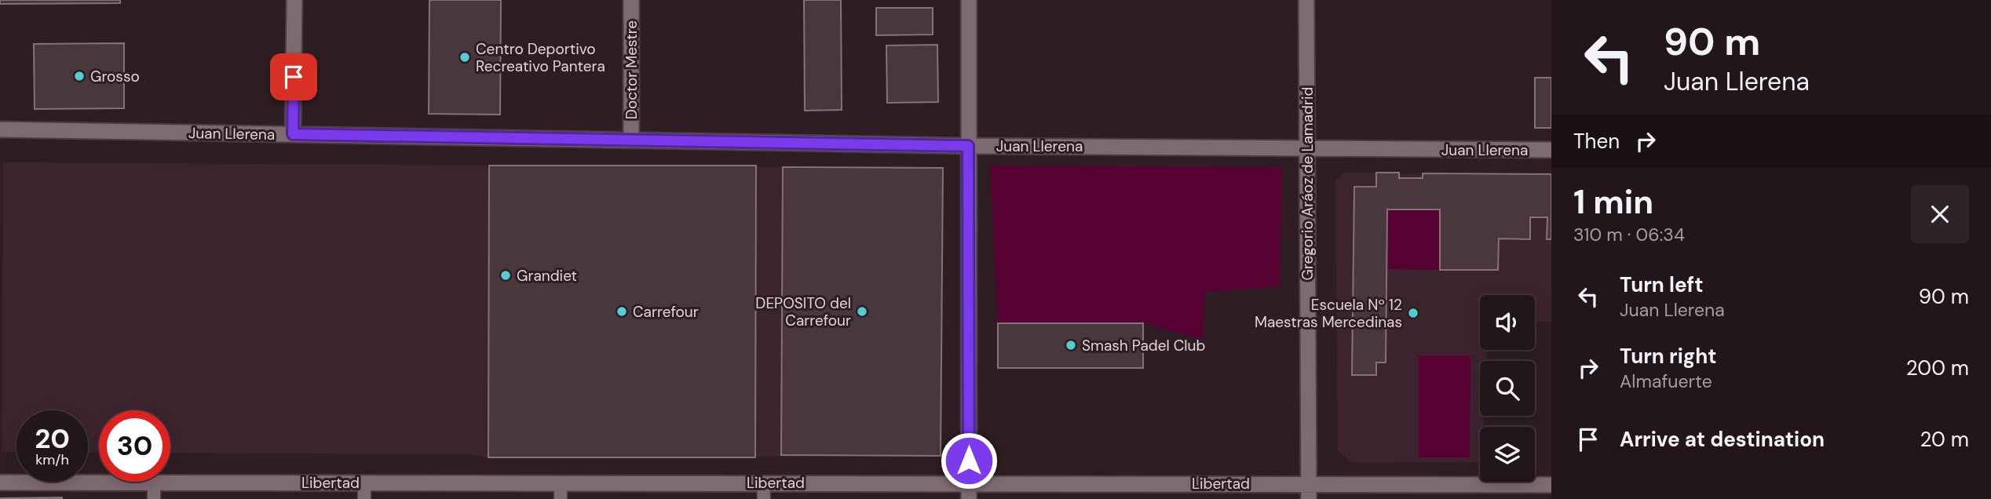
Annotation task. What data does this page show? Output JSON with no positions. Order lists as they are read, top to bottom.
{
  "streets": {
    "street": [
      "Doctor Mestre",
      "Juan Llerena",
      "Gregorio Aráoz de Lamadrid",
      "Libertad"
    ]
  },
  "crossings": [
    ["Doctor Mestre", "Juan Llerena"],
    ["Juan Llerena", "Gregorio Aráoz de Lamadrid"],
    ["Gregorio Aráoz de Lamadrid", "Libertad"]
  ],
  "places": [
    "Centro Deportivo Recreativo Pantera",
    "Grosso",
    "Grandiet",
    "Carrefour",
    "DEPOSITO del Carrefour",
    "Escuela Nº 12 Maestras Mercedinas",
    "Smash Padel Club"
  ],
  "page": {
    "turn": ["90 m", "Juan Llerena"],
    "then": "Then",
    "heading": ["1 min", "310 m · 06:34"],
    "list": [
      {
        "name": "Turn left",
        "note": "Juan Llerena",
        "value": "90 m"
      },
      {
        "name": "Turn right",
        "note": "Almafuerte",
        "value": "200 m"
      },
      {
        "name": "Arrive at destination",
        "value": "20 m"
      }
    ],
    "speed": "20 km/h",
    "limit": "30"
  }
}
